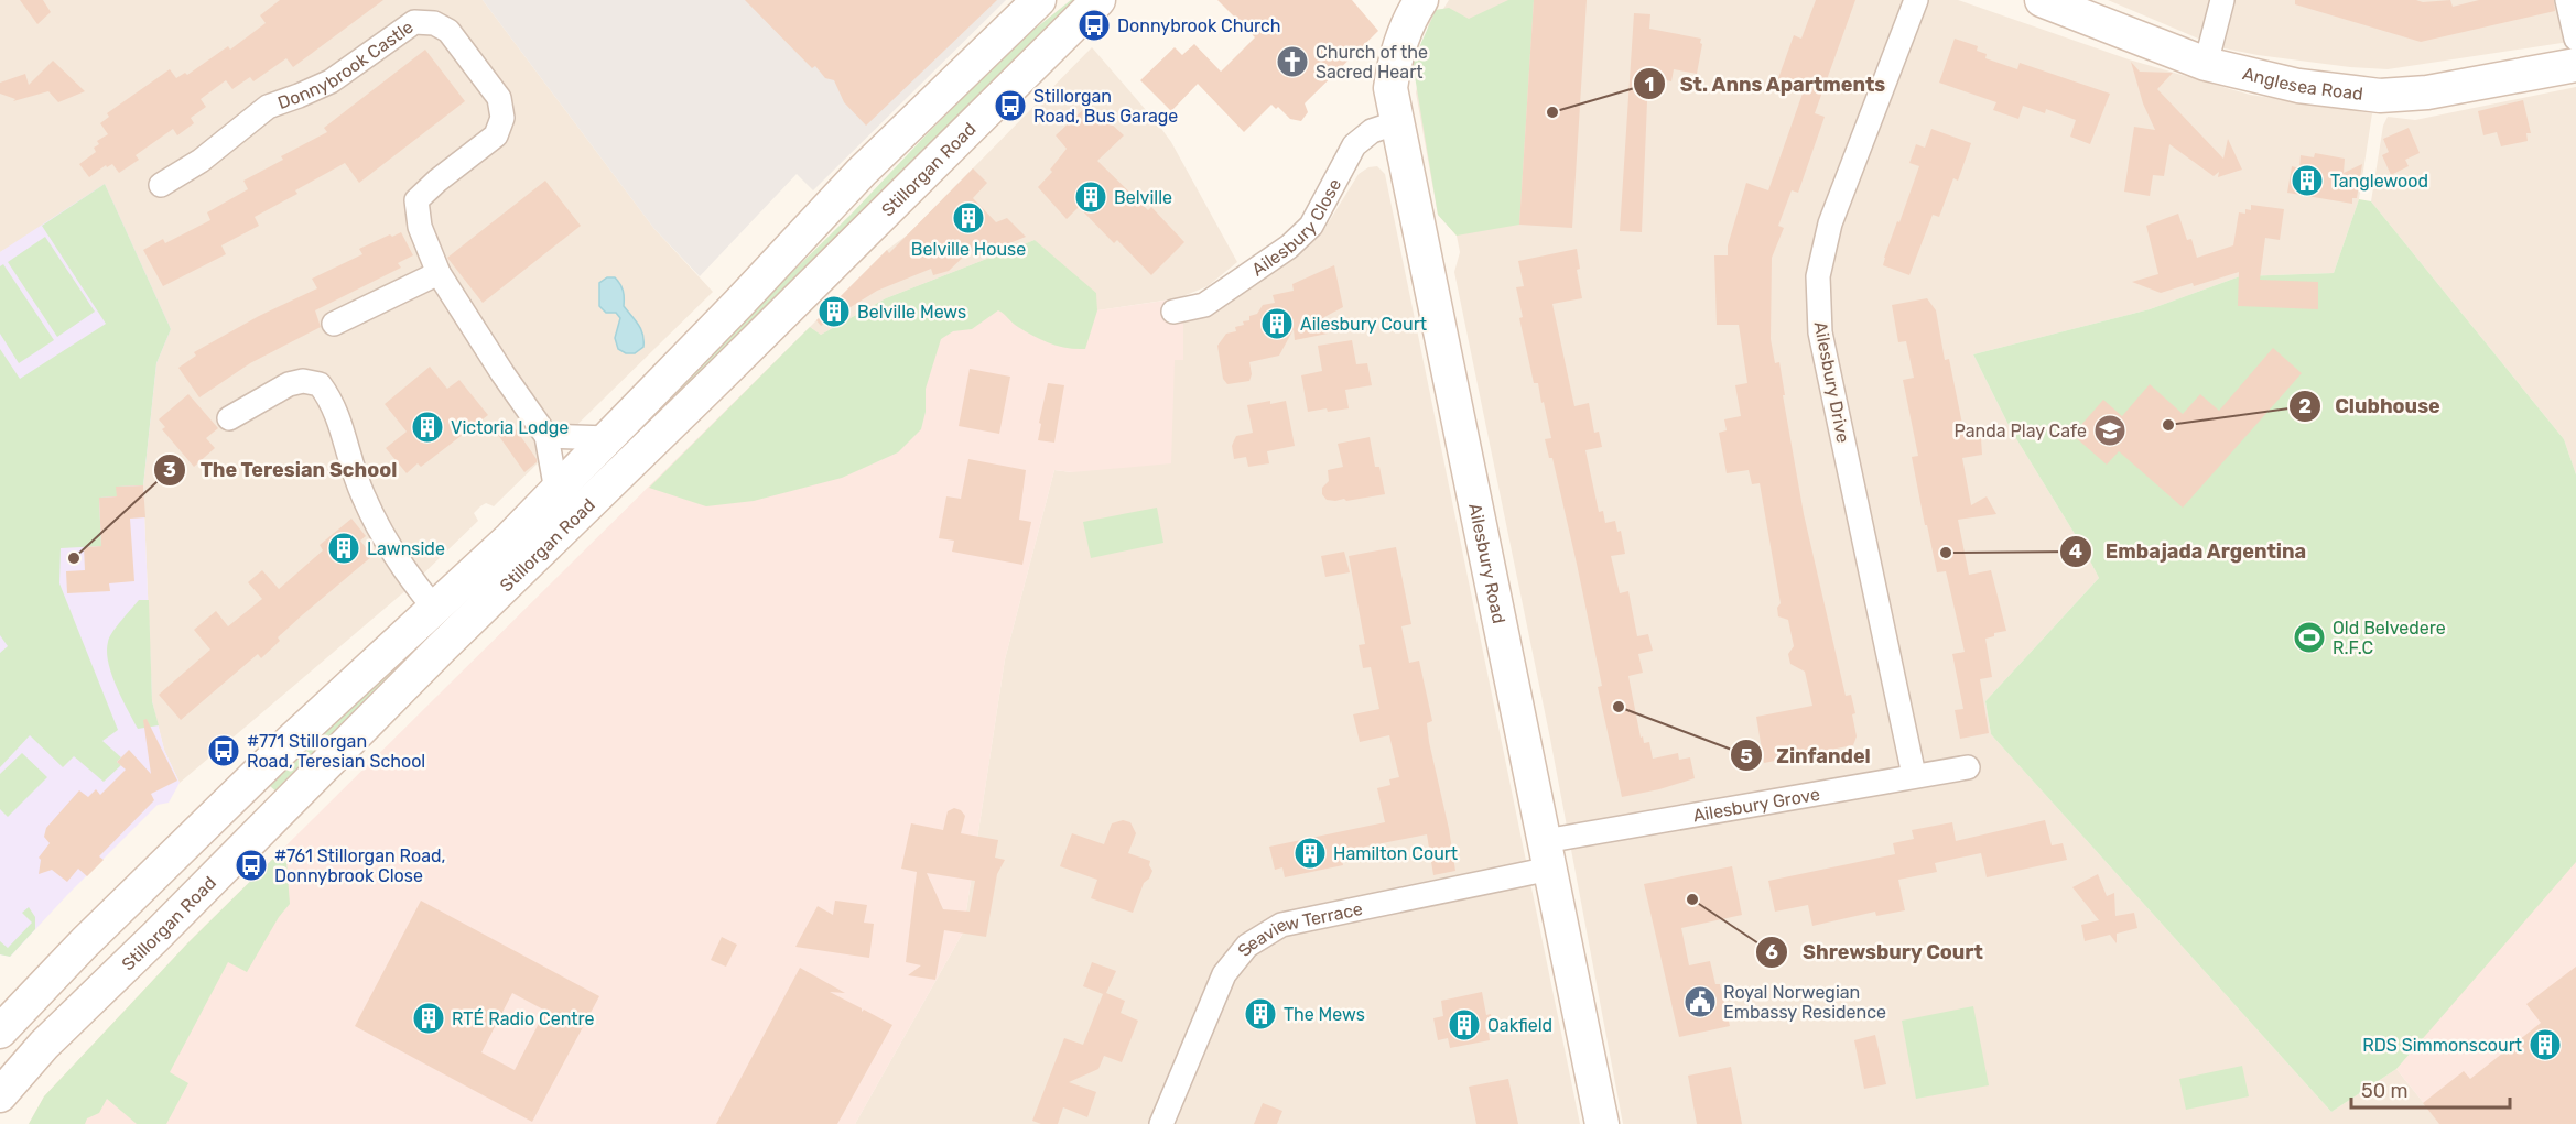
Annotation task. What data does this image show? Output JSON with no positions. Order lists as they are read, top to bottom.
{
  "streets": {
    "main road": ["Anglesea Road", "Stillorgan Road", "Ailesbury Road"],
    "street": [
      "Donnybrook Castle",
      "Ailesbury Close",
      "Ailesbury Drive",
      "Ailesbury Grove",
      "Seaview Terrace"
    ]
  },
  "crossings": [
    ["Donnybrook Castle", "Stillorgan Road"],
    ["Ailesbury Close", "Ailesbury Road"],
    ["Ailesbury Drive", "Ailesbury Grove"],
    ["Ailesbury Road", "Ailesbury Grove"],
    ["Ailesbury Road", "Seaview Terrace"],
    ["Ailesbury Grove", "Seaview Terrace"]
  ],
  "places": {
    "bus stop": [
      "Donnybrook Church",
      "Stillorgan Road, Bus Garage",
      "#771 Stillorgan Road, Teresian School",
      "#761 Stillorgan Road, Donnybrook Close"
    ],
    "church": ["Church of the Sacred Heart"],
    "other": [
      "St. Anns Apartments",
      "Clubhouse",
      "Embajada Argentina",
      "The Teresian School",
      "Zinfandel",
      "Shrewsbury Court"
    ],
    "building": [
      "Tanglewood",
      "Belville",
      "Belville House",
      "Belville Mews",
      "Ailesbury Court",
      "Victoria Lodge",
      "Lawnside",
      "Hamilton Court",
      "The Mews",
      "RTÉ Radio Centre",
      "Oakfield",
      "RDS Simmonscourt"
    ],
    "school or university": ["Panda Play Cafe"],
    "sports": ["Old Belvedere R.F.C"],
    "public building": ["Royal Norwegian Embassy Residence"]
  },
  "scale_bar": "50 m"
}
